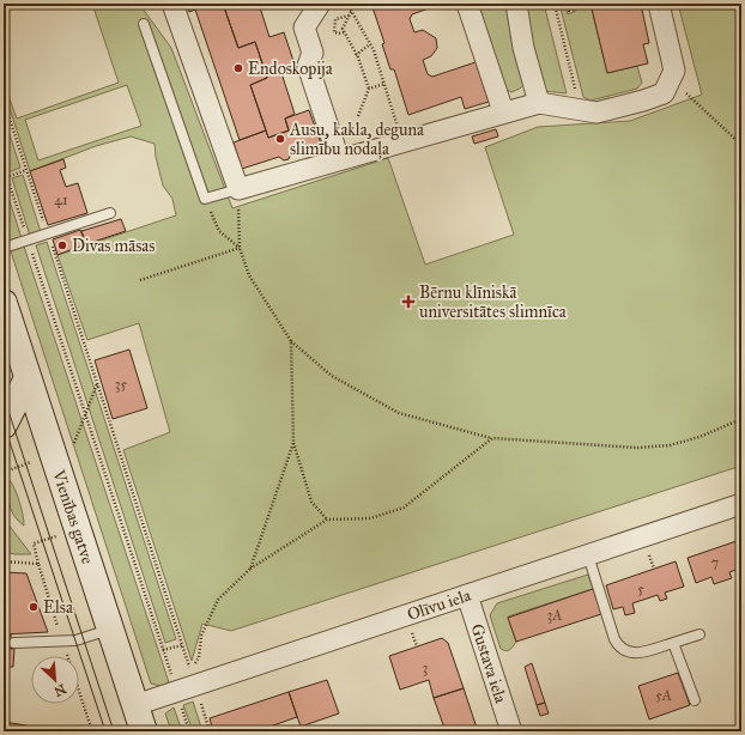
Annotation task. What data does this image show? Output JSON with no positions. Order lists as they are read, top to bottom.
{
  "streets": {
    "main road": ["Vienības gatve"],
    "street": ["Olīvu iela", "Gustava iela"]
  },
  "crossings": [
    ["Vienības gatve", "Olīvu iela"],
    ["Olīvu iela", "Gustava iela"]
  ],
  "places": {
    "other": [
      "Endoskopija",
      "Ausu, kakla, deguna slimību nodaļa",
      "Divas māsas",
      "Elsa"
    ],
    "health": ["Bērnu klīniskā universitātes slimnīca"]
  },
  "house_numbers": [
    "41",
    "35",
    "7",
    "5",
    "3A",
    "3",
    "5A"
  ],
  "north": "bottom right"
}
